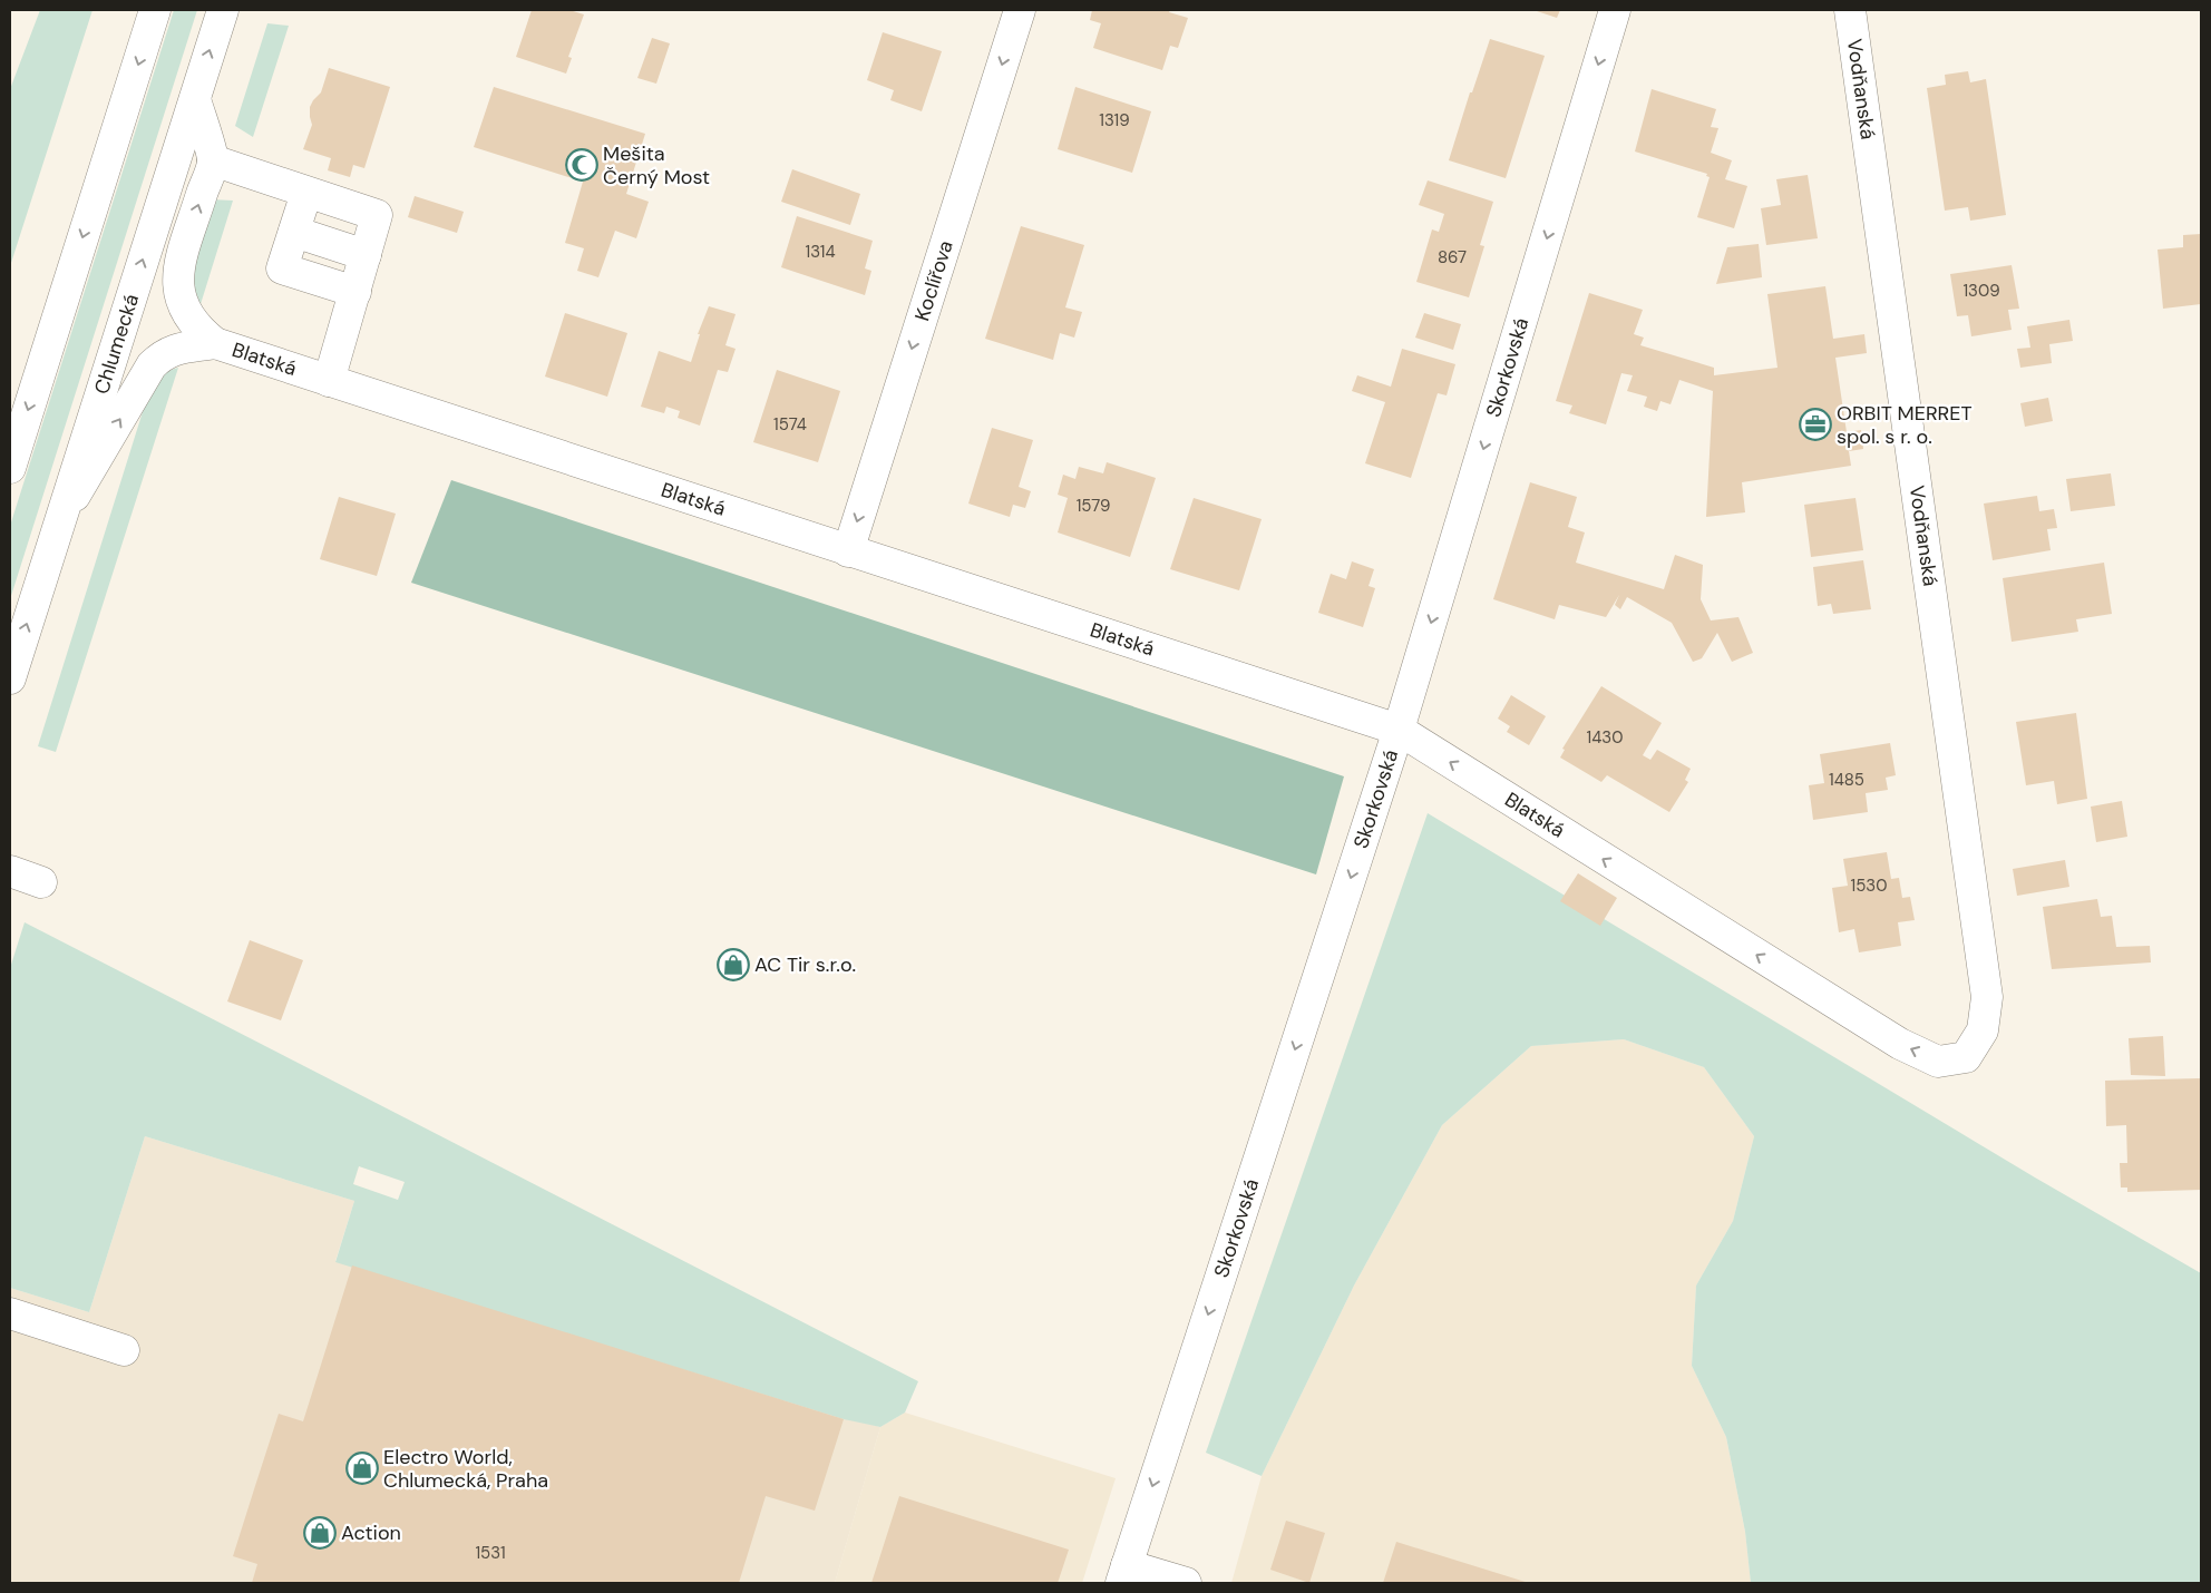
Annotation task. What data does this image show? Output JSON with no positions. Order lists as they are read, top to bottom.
{
  "streets": {
    "street": [
      "Vodňanská",
      "Koclířova",
      "Chlumecká",
      "Blatská",
      "Skorkovská"
    ]
  },
  "crossings": [
    ["Vodňanská", "Blatská"],
    ["Koclířova", "Blatská"],
    ["Blatská", "Skorkovská"]
  ],
  "one_way": ["Koclířova", "Skorkovská"],
  "places": {
    "mosque": ["Mešita Černý Most"],
    "office": ["ORBIT MERRET spol. s r. o."],
    "shop": ["AC Tir s.r.o.", "Electro World, Chlumecká, Praha", "Action"]
  },
  "house_numbers": [
    "1319",
    "1314",
    "867",
    "1309",
    "1574",
    "1579",
    "1430",
    "1485",
    "1530",
    "1531"
  ]
}
